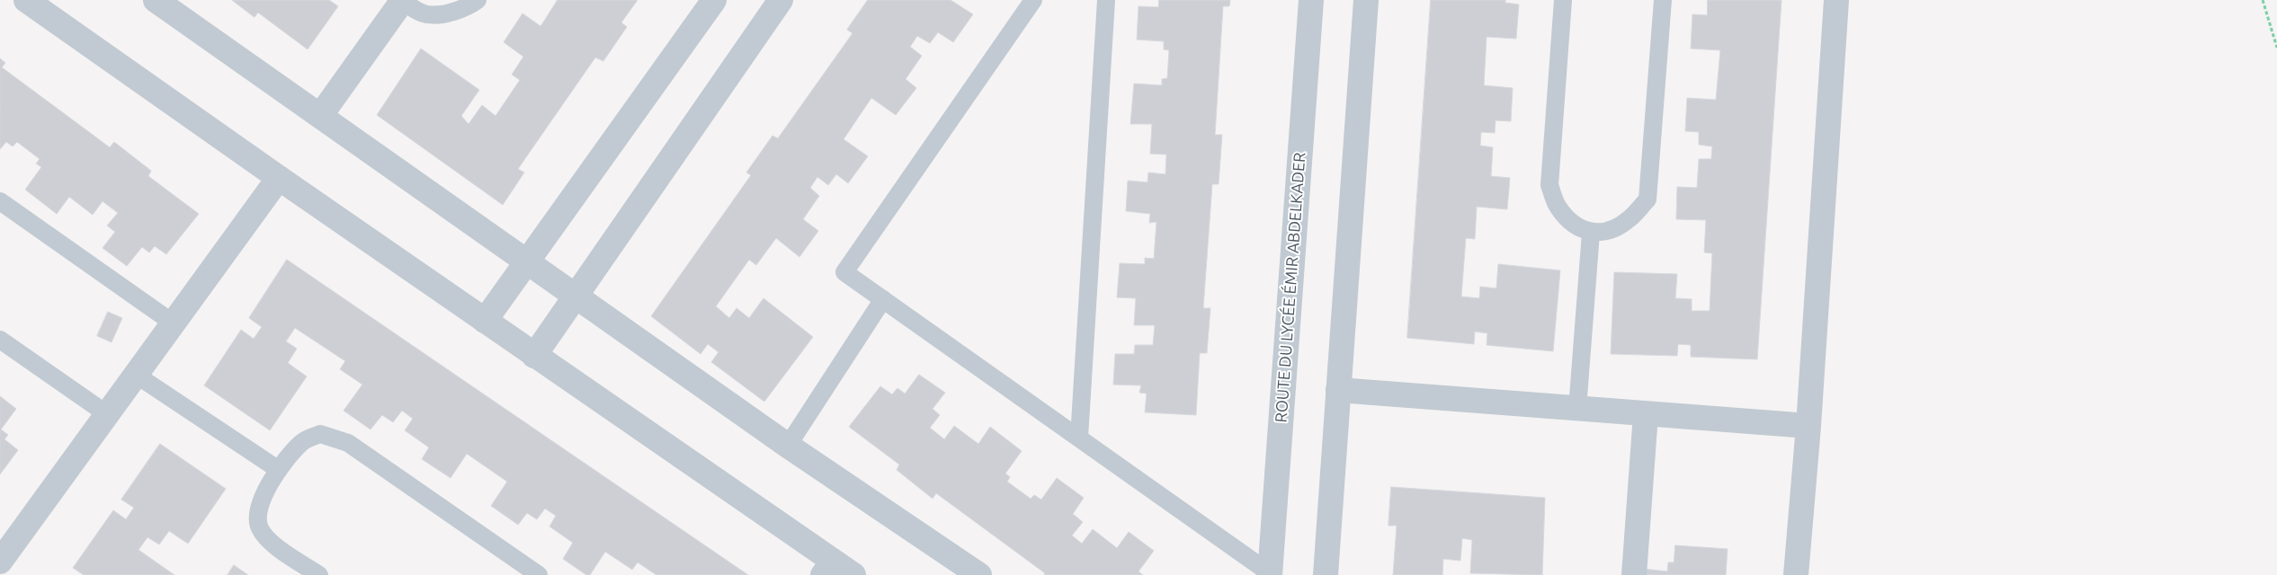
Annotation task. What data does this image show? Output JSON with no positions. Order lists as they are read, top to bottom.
{
  "streets": {
    "street": ["ROUTE DU LYCÉE ÉMIR ABDELKADER"]
  }
}
